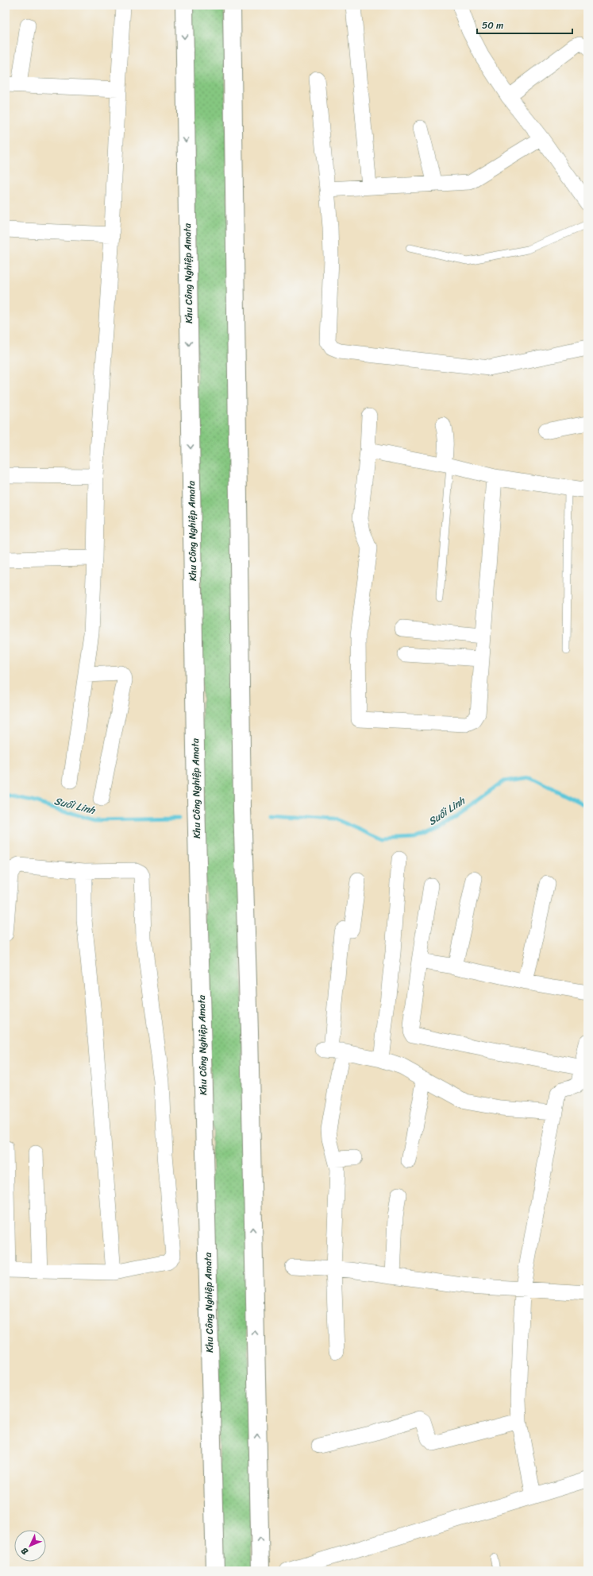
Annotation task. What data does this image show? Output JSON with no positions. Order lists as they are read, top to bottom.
{
  "streets": {
    "street": ["Khu Công Nghiệp Amata"]
  },
  "water": ["Suối Linh"],
  "scale_bar": "50 m",
  "north": "bottom left"
}
